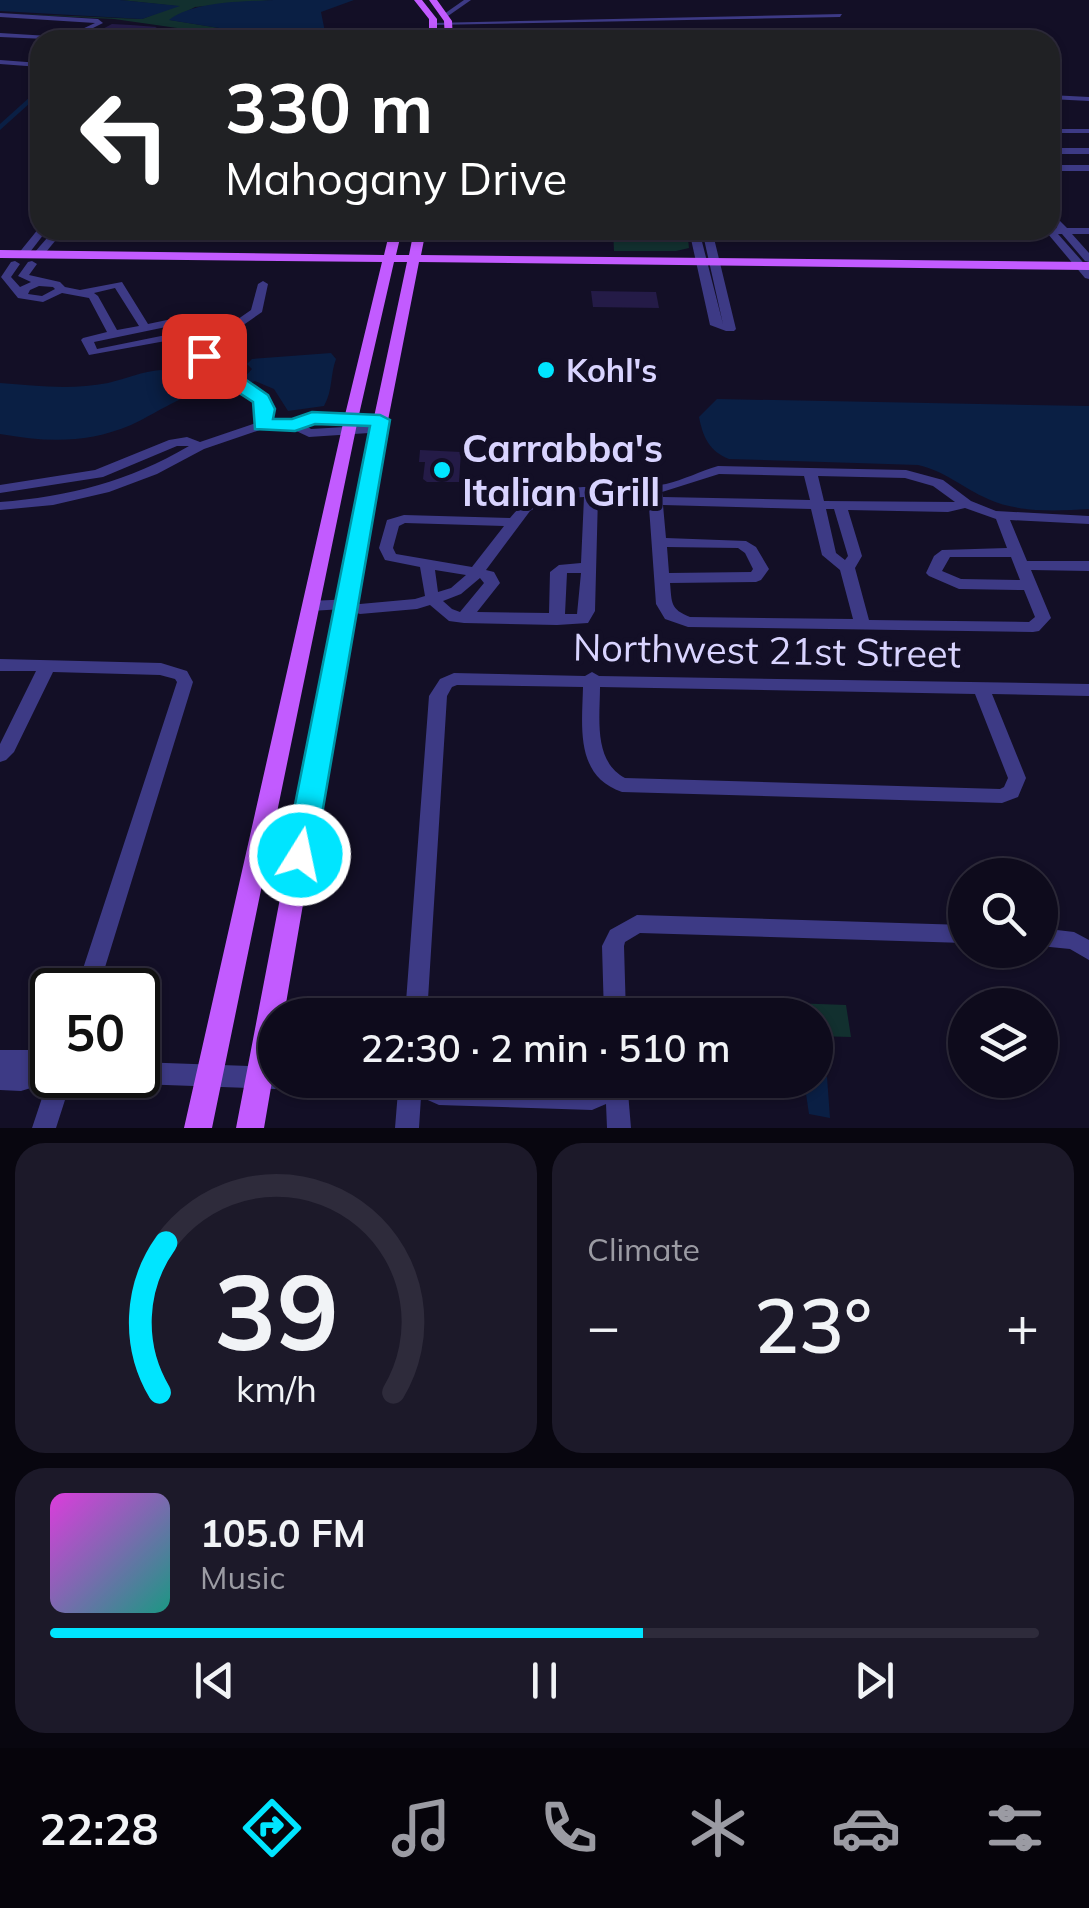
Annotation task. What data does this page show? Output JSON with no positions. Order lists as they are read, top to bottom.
{
  "streets": {
    "street": ["Northwest 21st Street"]
  },
  "places": ["Kohl's", "Carrabba's Italian Grill"],
  "page": {
    "turn": ["330 m", "Mahogany Drive"],
    "limit": "50",
    "trip": "22:30 · 2 min · 510 m",
    "tile": "Climate",
    "heat": ["−", "23°", "+"],
    "song": ["105.0 FM", "Music"],
    "tabs": "22:28",
    "gauge": ["39", "km/h"]
  }
}
